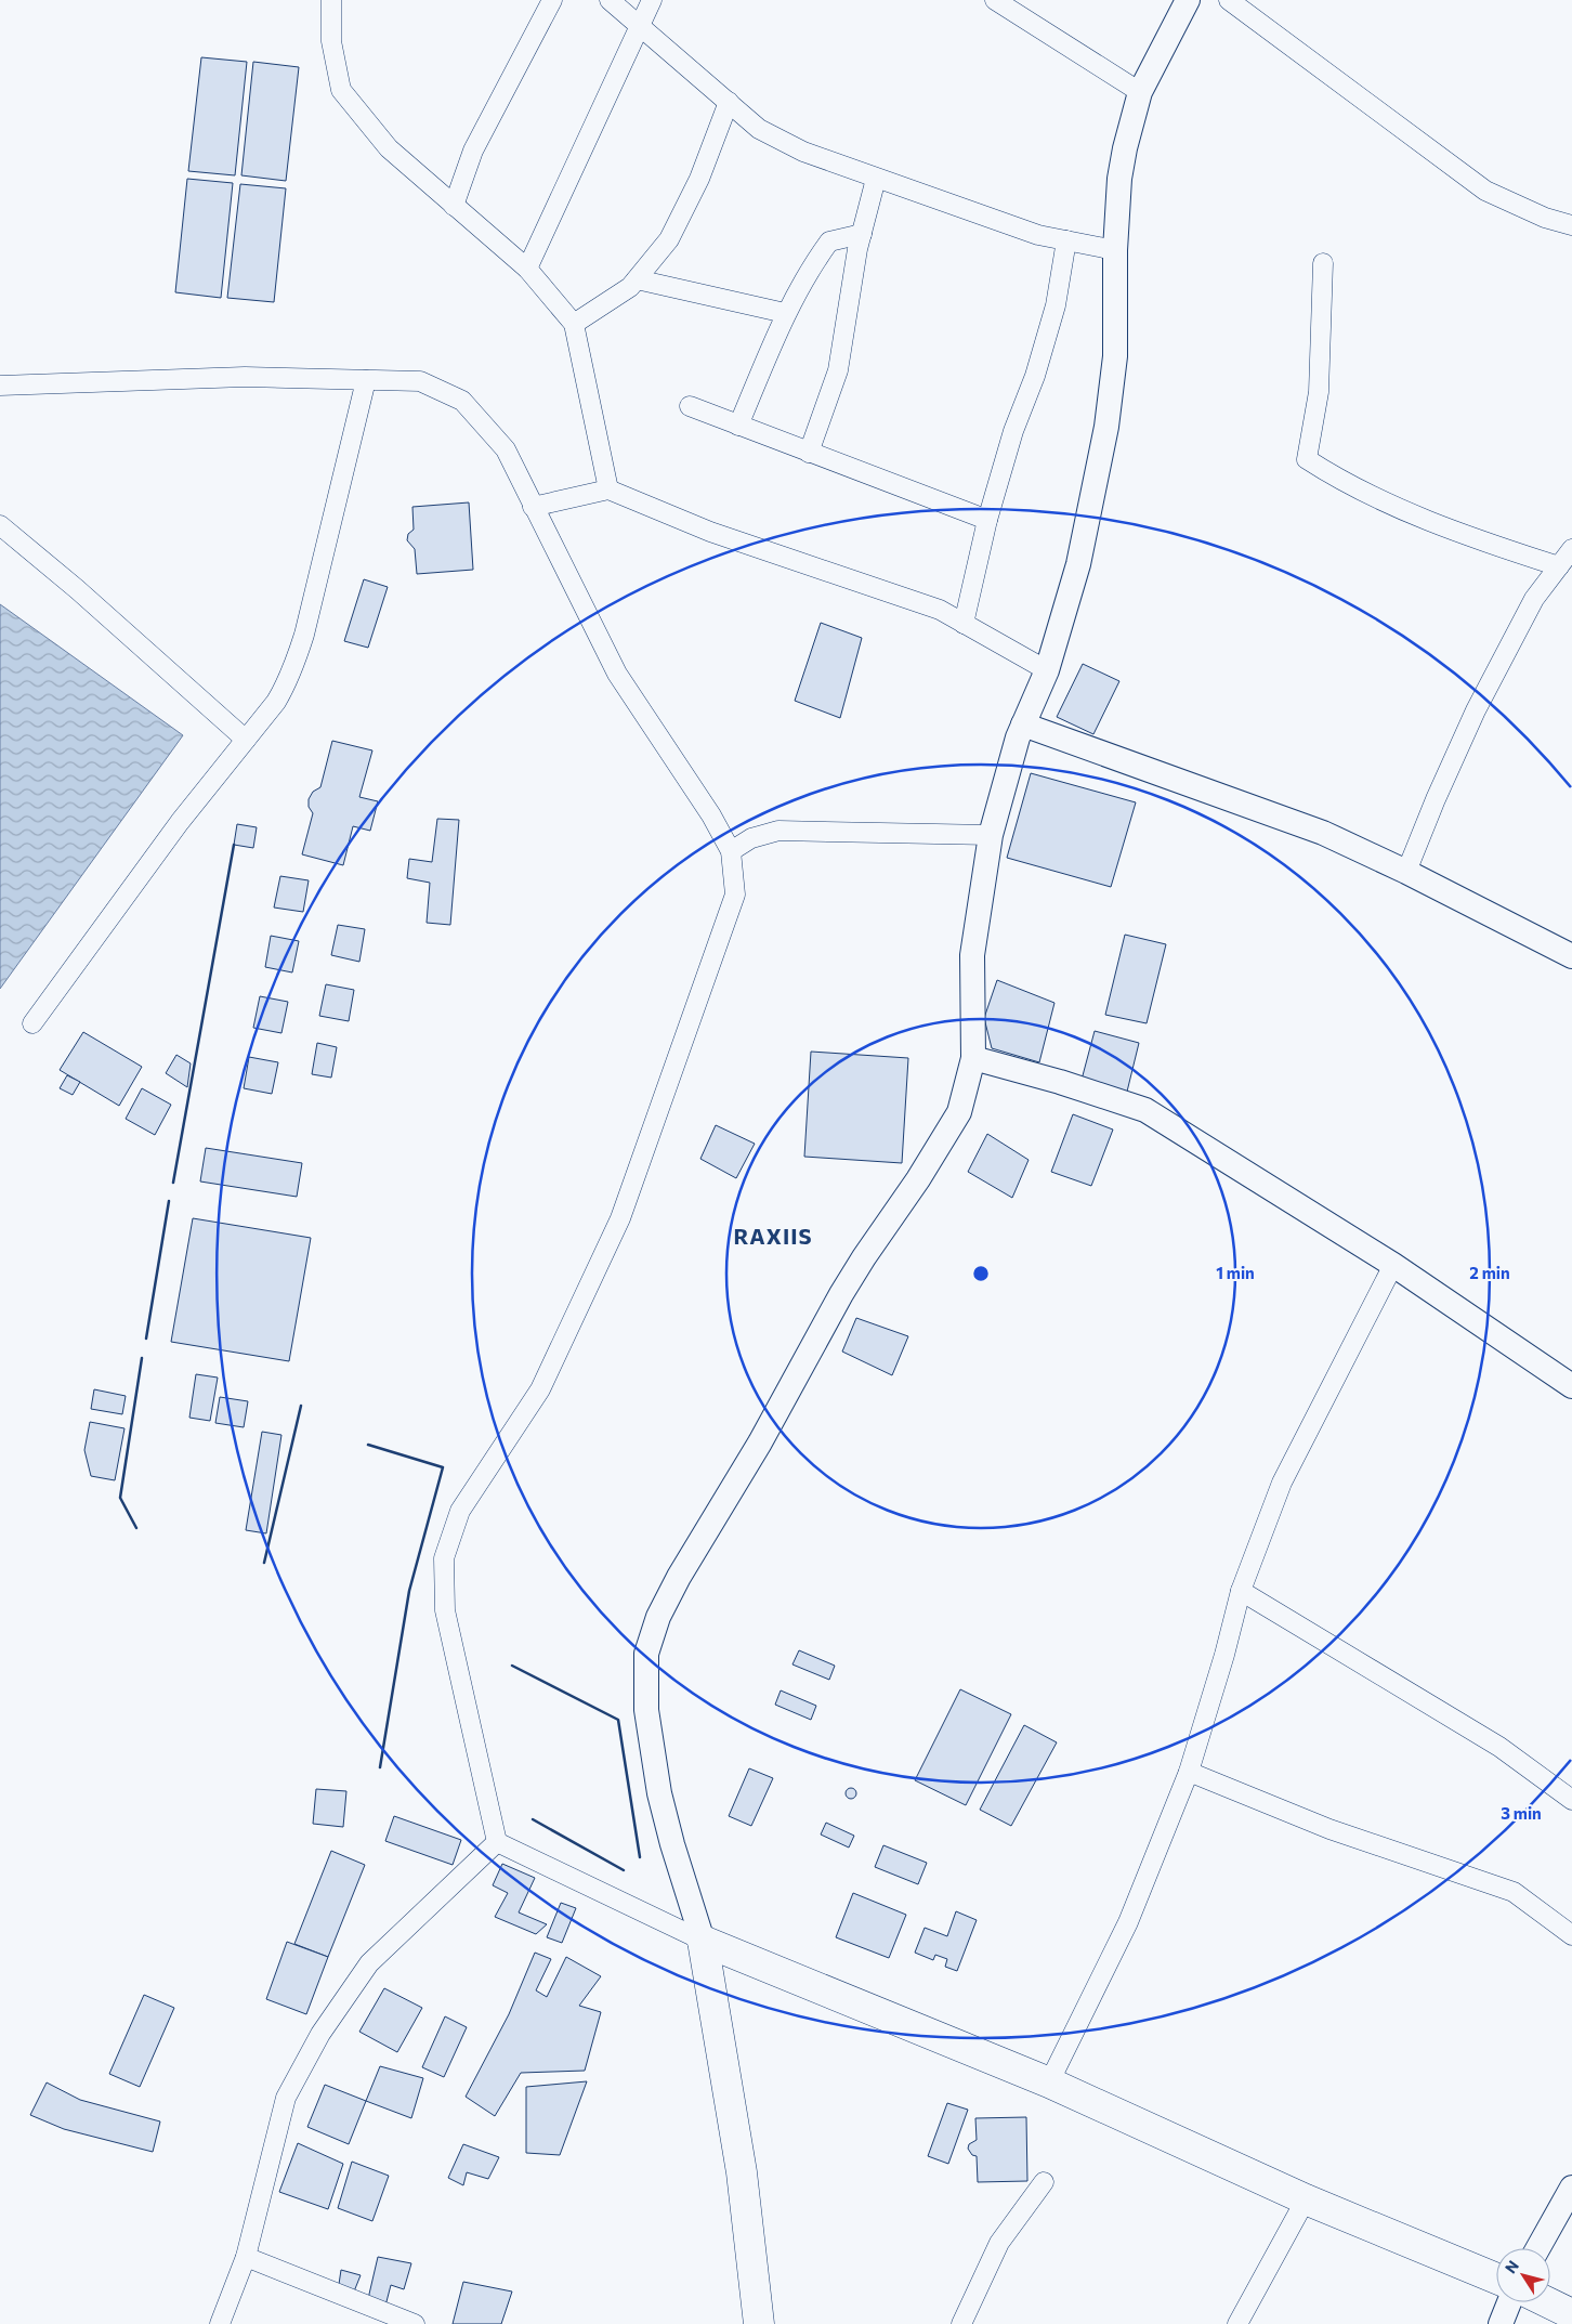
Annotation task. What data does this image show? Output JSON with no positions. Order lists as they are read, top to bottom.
{
  "districts": ["RAXIIS"],
  "north": "top left",
  "rings": ["1 min", "2 min", "3 min"]
}
